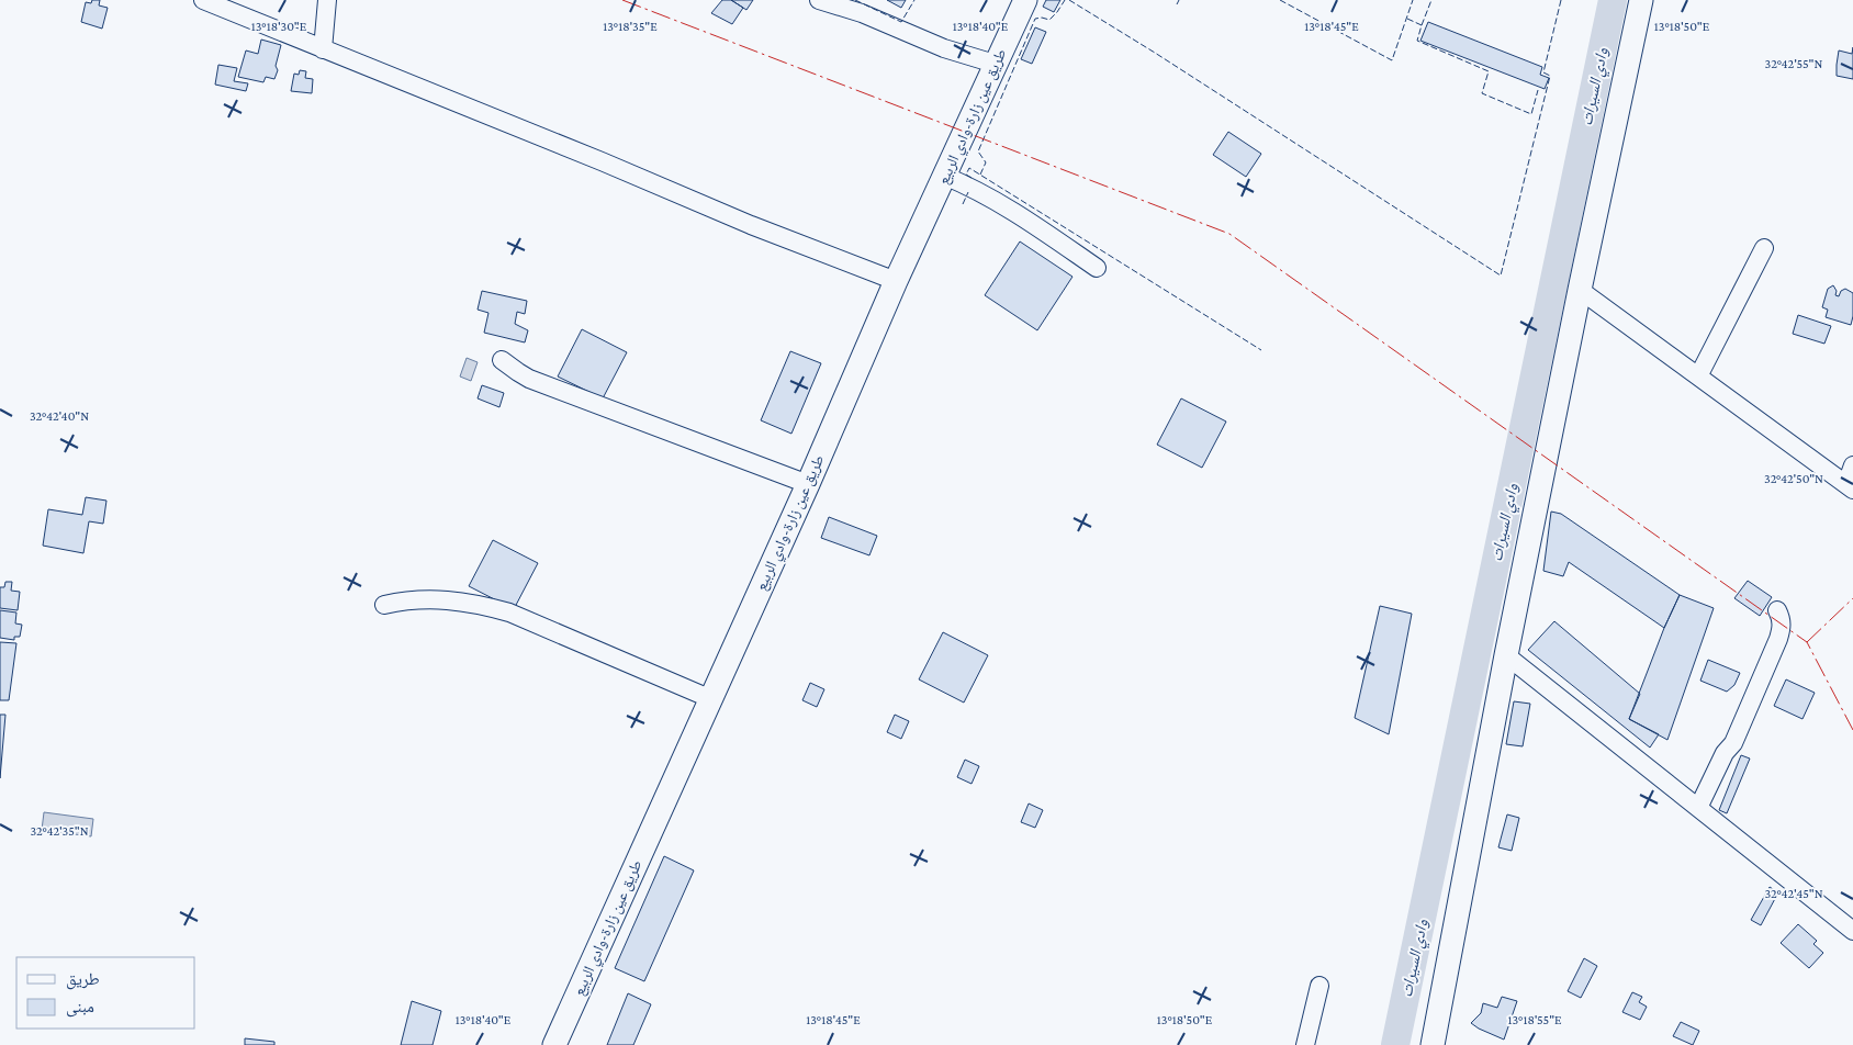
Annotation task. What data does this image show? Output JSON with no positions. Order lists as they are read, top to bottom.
{
  "streets": {
    "main road": ["طريق عين زارة-وادي الربيع"]
  },
  "water": ["وادي السيرات"],
  "legend": ["طريق", "مبنى"],
  "coordinates": [
    "13°18'30\"E",
    "13°18'35\"E",
    "13°18'40\"E",
    "13°18'45\"E",
    "13°18'50\"E",
    "32°42'55\"N",
    "32°42'40\"N",
    "32°42'50\"N",
    "32°42'35\"N",
    "32°42'45\"N",
    "13°18'55\"E"
  ]
}
